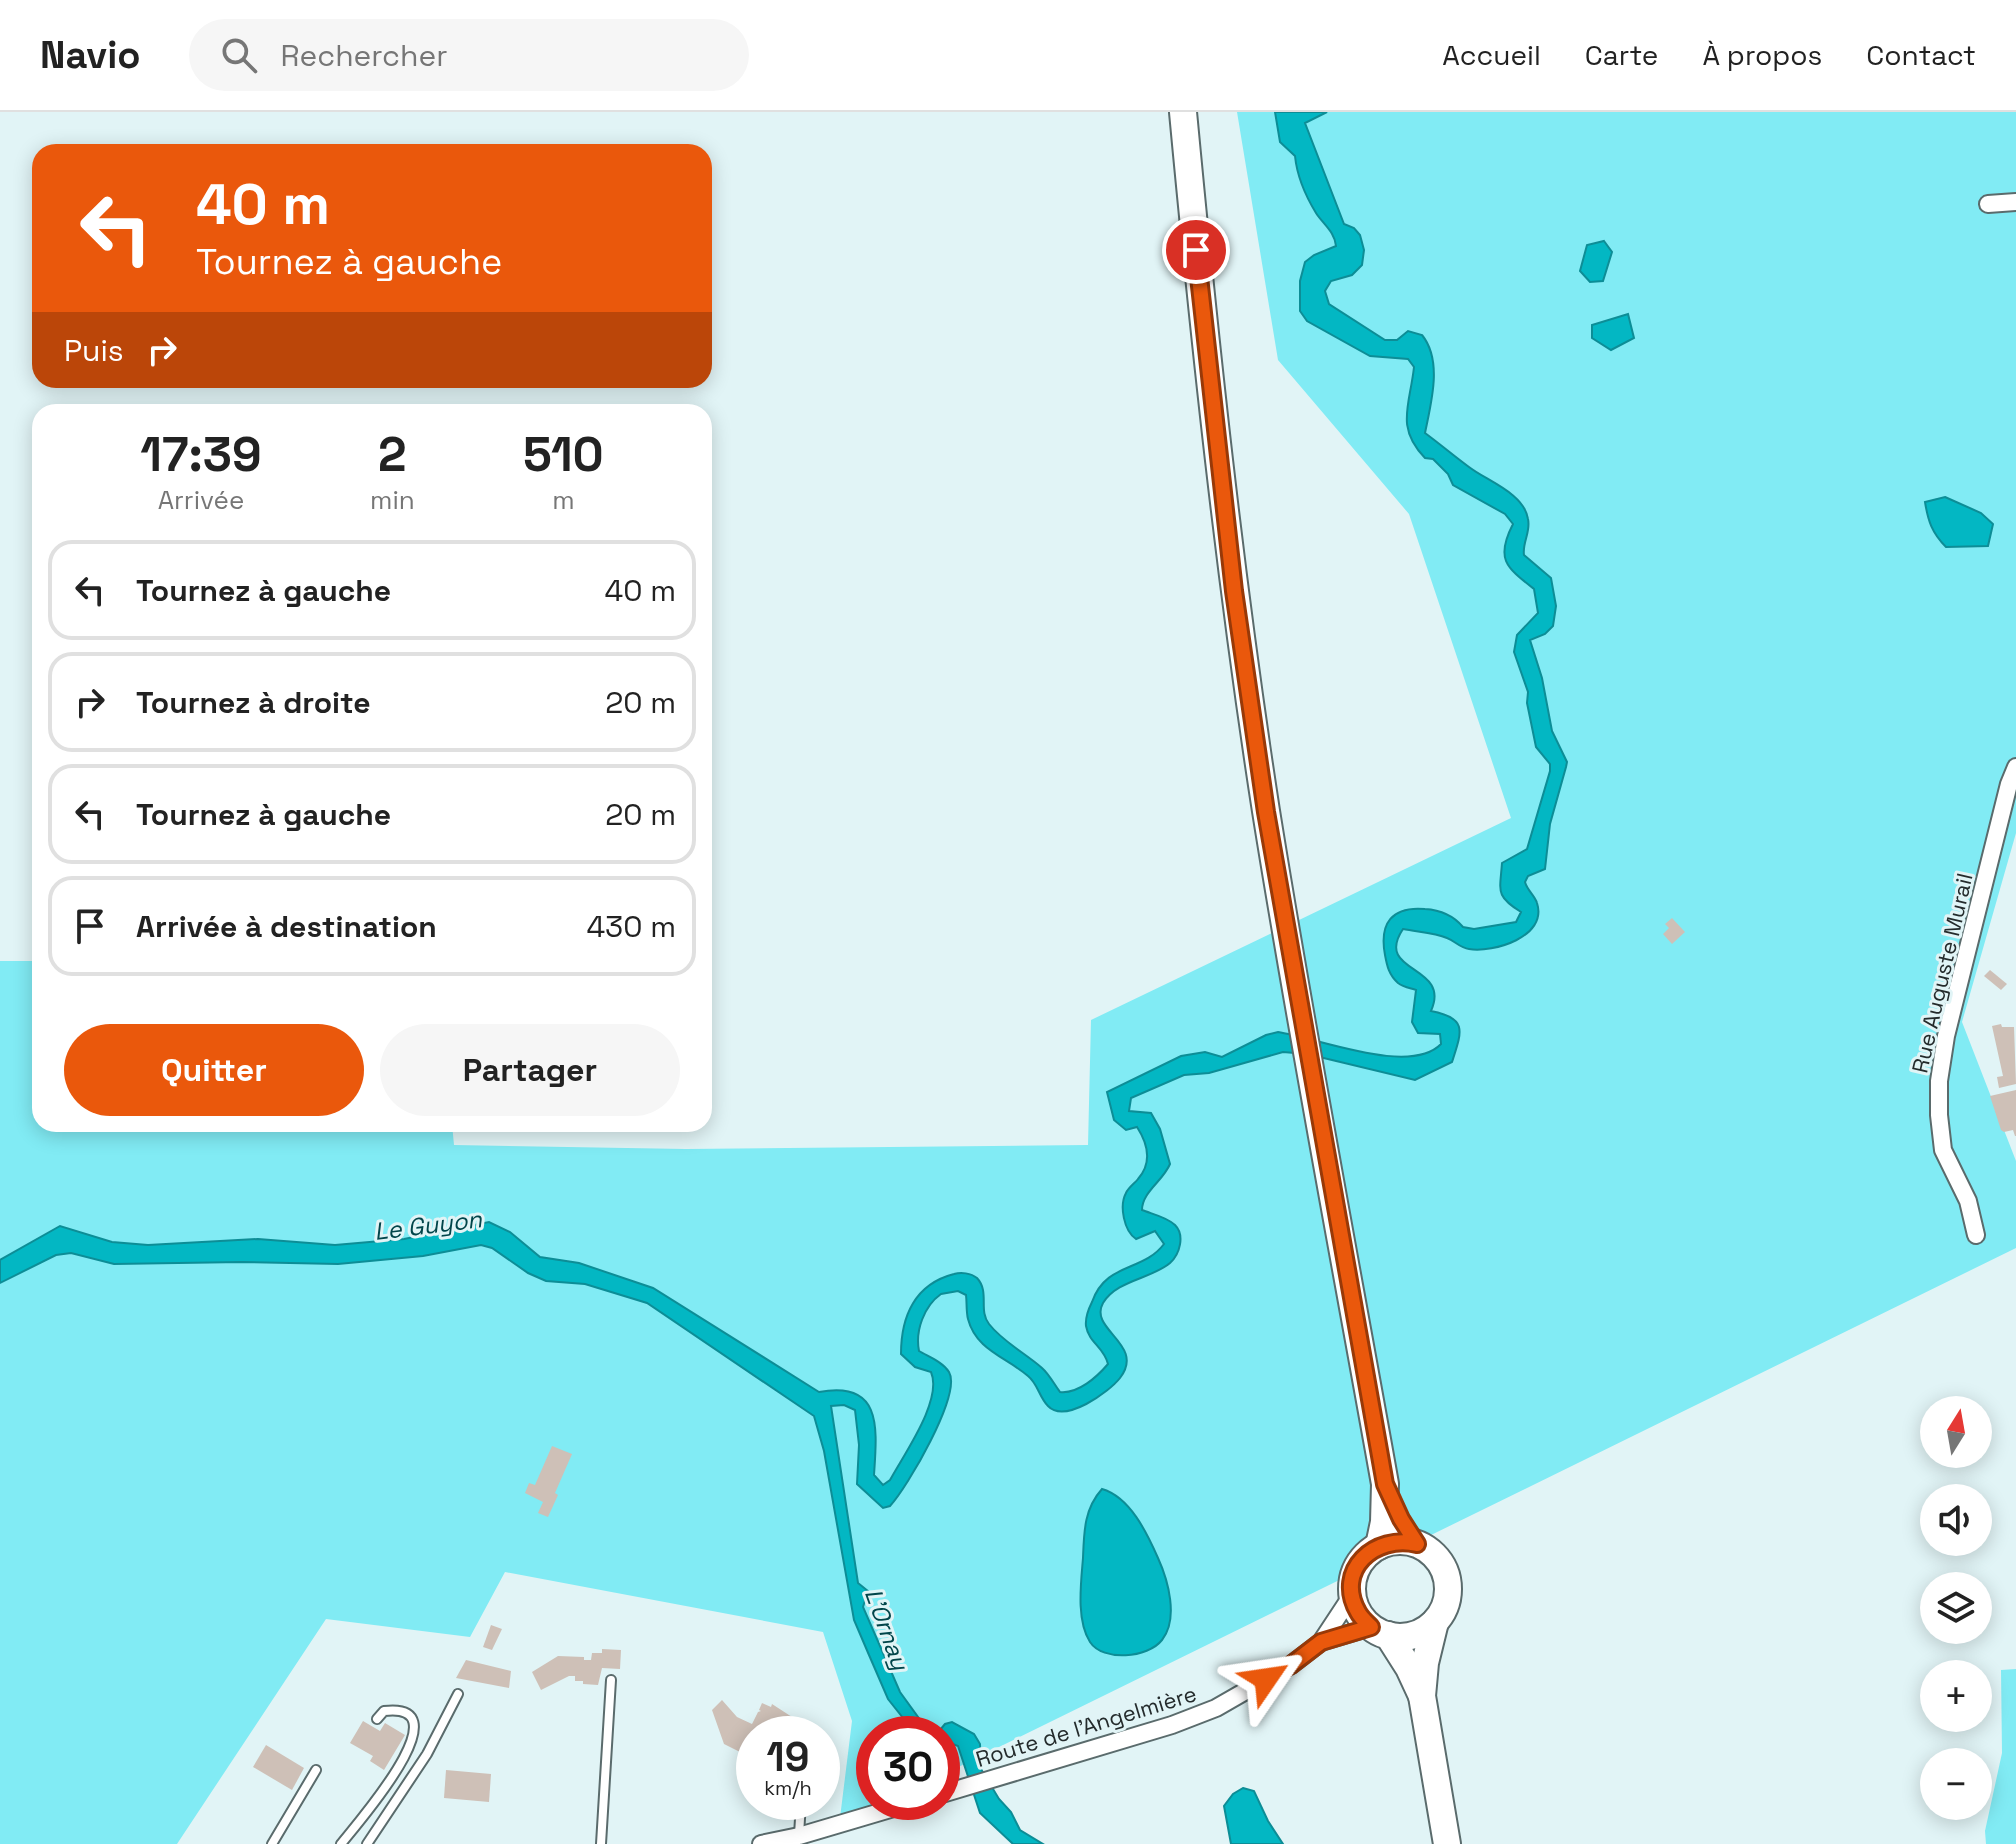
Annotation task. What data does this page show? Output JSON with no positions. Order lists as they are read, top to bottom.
{
  "streets": {
    "street": ["Rue Auguste Murail", "Route de l'Angelmière"]
  },
  "water": ["Le Guyon", "L'Ornay"],
  "north": "top",
  "page": {
    "header": "Navio",
    "search": "Rechercher",
    "nav": [
      "Accueil",
      "Carte",
      "À propos",
      "Contact"
    ],
    "turn": ["40 m", "Tournez à gauche"],
    "then": "Puis",
    "eta": [
      "17:39",
      "Arrivée",
      "2",
      "min",
      "510",
      "m"
    ],
    "list": [
      {
        "name": "Tournez à gauche",
        "value": "40 m"
      },
      {
        "name": "Tournez à droite",
        "value": "20 m"
      },
      {
        "name": "Tournez à gauche",
        "value": "20 m"
      },
      {
        "name": "Arrivée à destination",
        "value": "430 m"
      }
    ],
    "buttons": ["Quitter", "Partager"],
    "map_buttons": ["+", "−"],
    "speed": "19 km/h",
    "limit": "30"
  }
}
